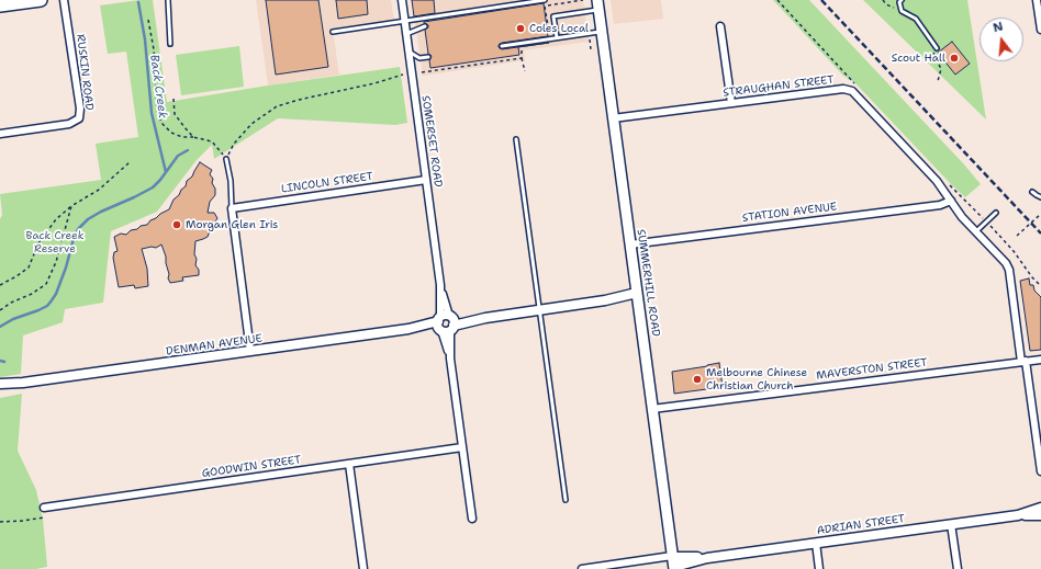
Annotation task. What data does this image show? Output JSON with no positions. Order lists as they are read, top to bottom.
{
  "streets": {
    "main road": ["SUMMERHILL ROAD"],
    "street": [
      "RUSKIN ROAD",
      "STRAUGHAN STREET",
      "SOMERSET ROAD",
      "LINCOLN STREET",
      "STATION AVENUE",
      "DENMAN AVENUE",
      "MAVERSTON STREET",
      "GOODWIN STREET",
      "ADRIAN STREET"
    ]
  },
  "crossings": [
    ["STRAUGHAN STREET", "STATION AVENUE"],
    ["STRAUGHAN STREET", "SUMMERHILL ROAD"],
    ["SOMERSET ROAD", "LINCOLN STREET"],
    ["SOMERSET ROAD", "DENMAN AVENUE"],
    ["SOMERSET ROAD", "GOODWIN STREET"],
    ["STATION AVENUE", "SUMMERHILL ROAD"],
    ["SUMMERHILL ROAD", "DENMAN AVENUE"],
    ["SUMMERHILL ROAD", "MAVERSTON STREET"],
    ["SUMMERHILL ROAD", "ADRIAN STREET"]
  ],
  "water": ["Back Creek"],
  "parks": ["Back Creek Reserve"],
  "places": [
    "Coles Local",
    "Scout Hall",
    "Morgan Glen Iris",
    "Melbourne Chinese Christian Church"
  ],
  "north": "top"
}
